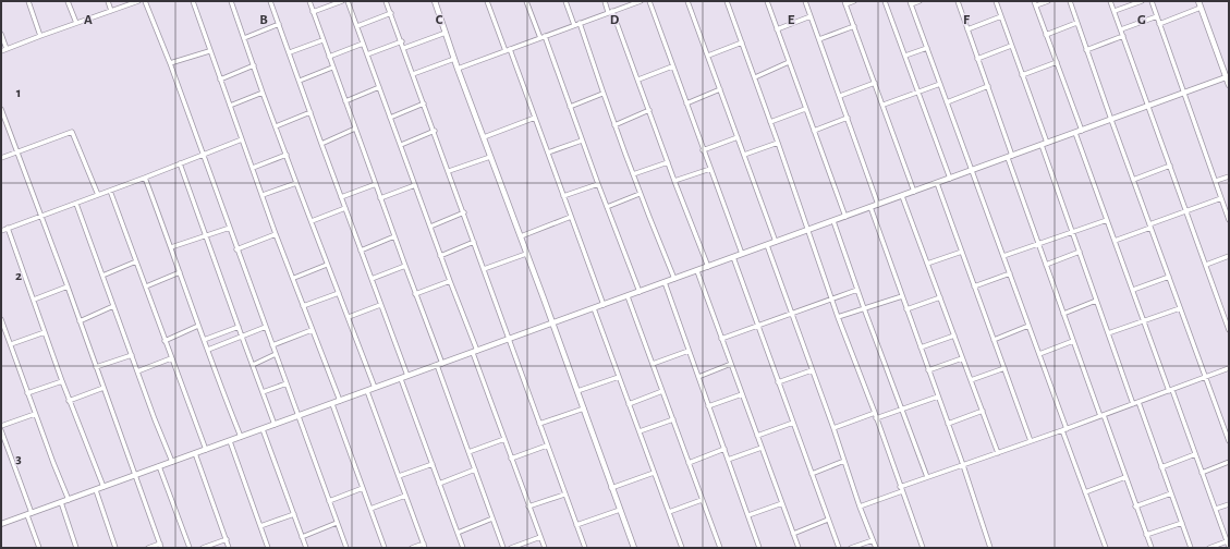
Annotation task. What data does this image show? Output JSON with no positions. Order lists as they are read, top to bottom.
{
  "grid": {
    "columns": [
      "A",
      "B",
      "C",
      "D",
      "E",
      "F",
      "G"
    ],
    "rows": ["1", "2", "3"]
  }
}
